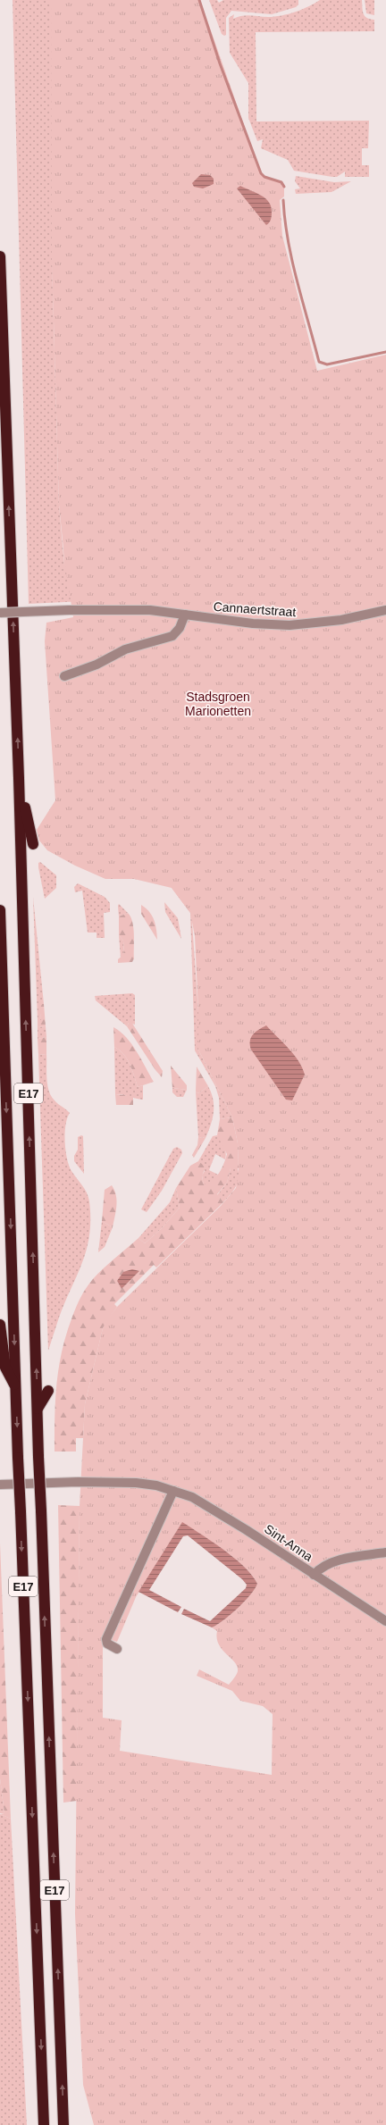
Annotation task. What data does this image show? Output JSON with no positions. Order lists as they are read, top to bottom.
{
  "streets": {
    "highway": ["E17"],
    "street": ["Cannaertstraat", "Sint-Anna"]
  },
  "parks": ["Stadsgroen Marionetten"]
}
